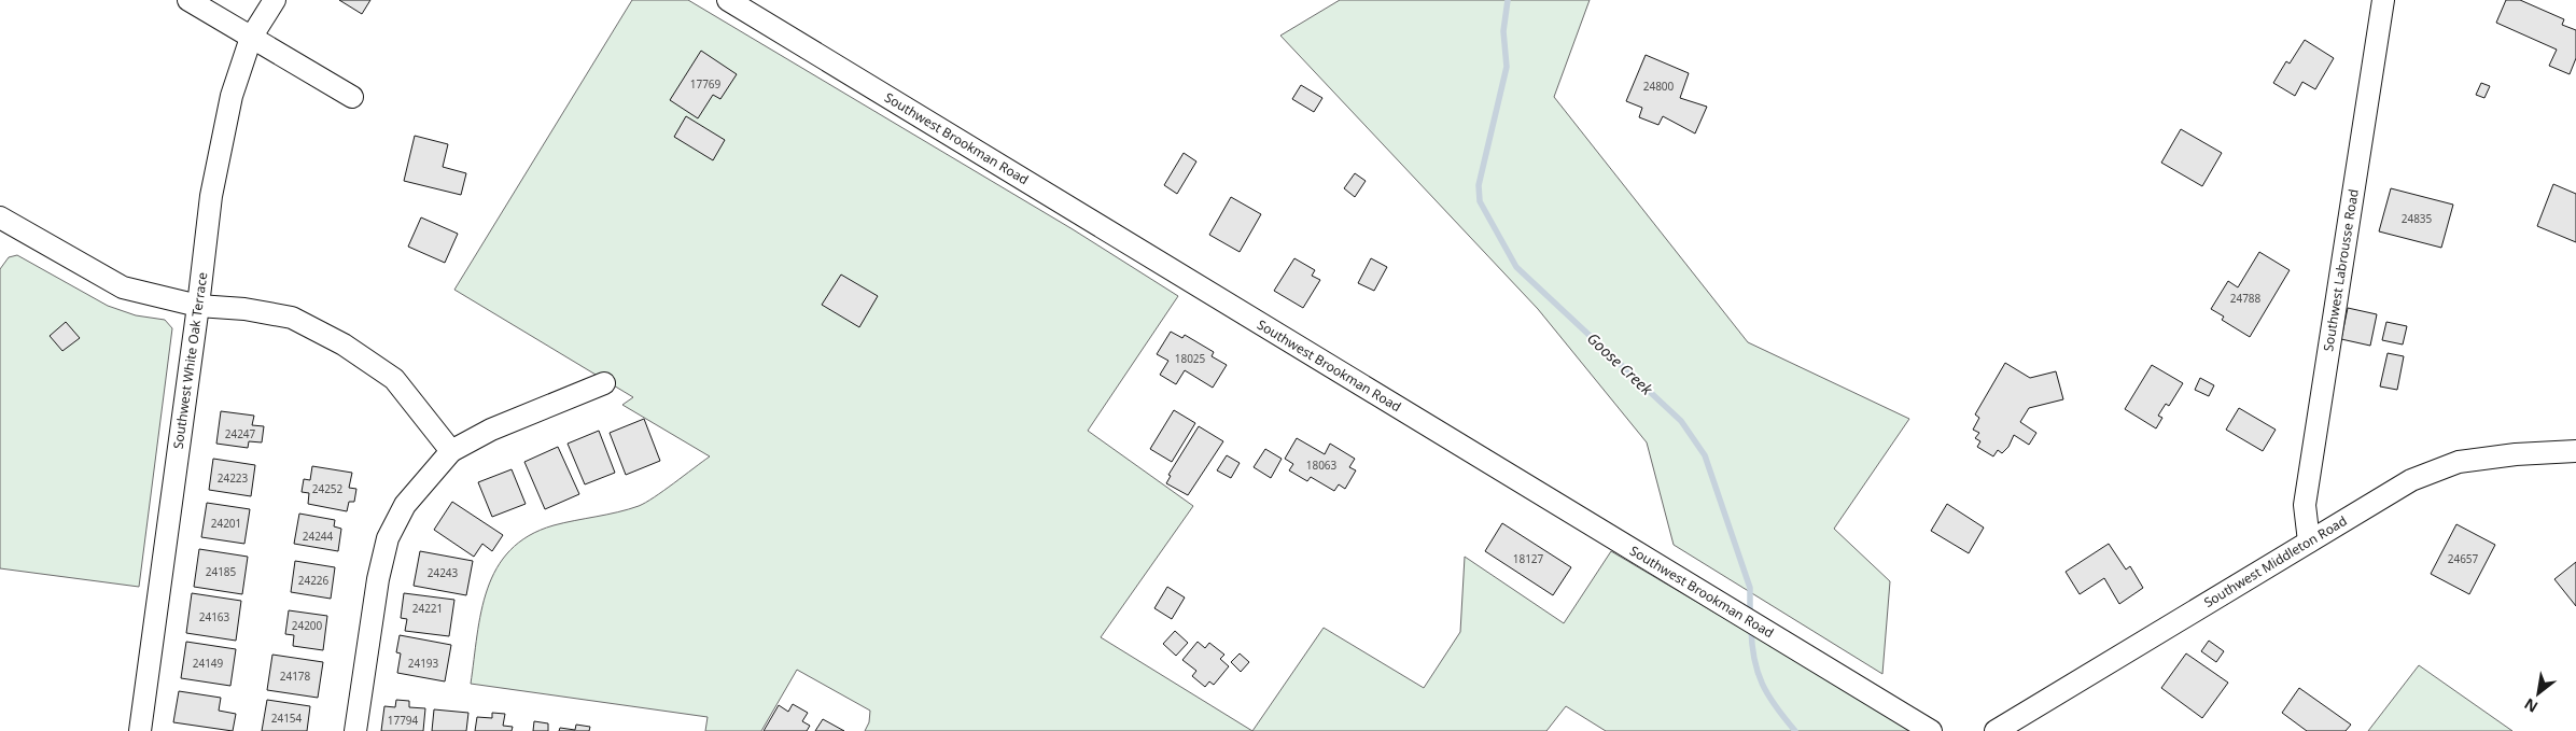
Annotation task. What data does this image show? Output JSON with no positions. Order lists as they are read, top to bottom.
{
  "streets": {
    "street": [
      "Southwest Brookman Road",
      "Southwest Labrousse Road",
      "Southwest White Oak Terrace",
      "Southwest Middleton Road"
    ]
  },
  "crossings": [
    ["Southwest Labrousse Road", "Southwest Middleton Road"]
  ],
  "water": ["Goose Creek"],
  "house_numbers": [
    "17769",
    "24800",
    "24835",
    "24788",
    "18025",
    "24247",
    "18063",
    "24223",
    "24252",
    "24201",
    "24244",
    "18127",
    "24657",
    "24185",
    "24243",
    "24226",
    "24221",
    "24163",
    "24200",
    "24149",
    "24193",
    "24178",
    "24154",
    "17794"
  ],
  "north": "bottom left"
}
